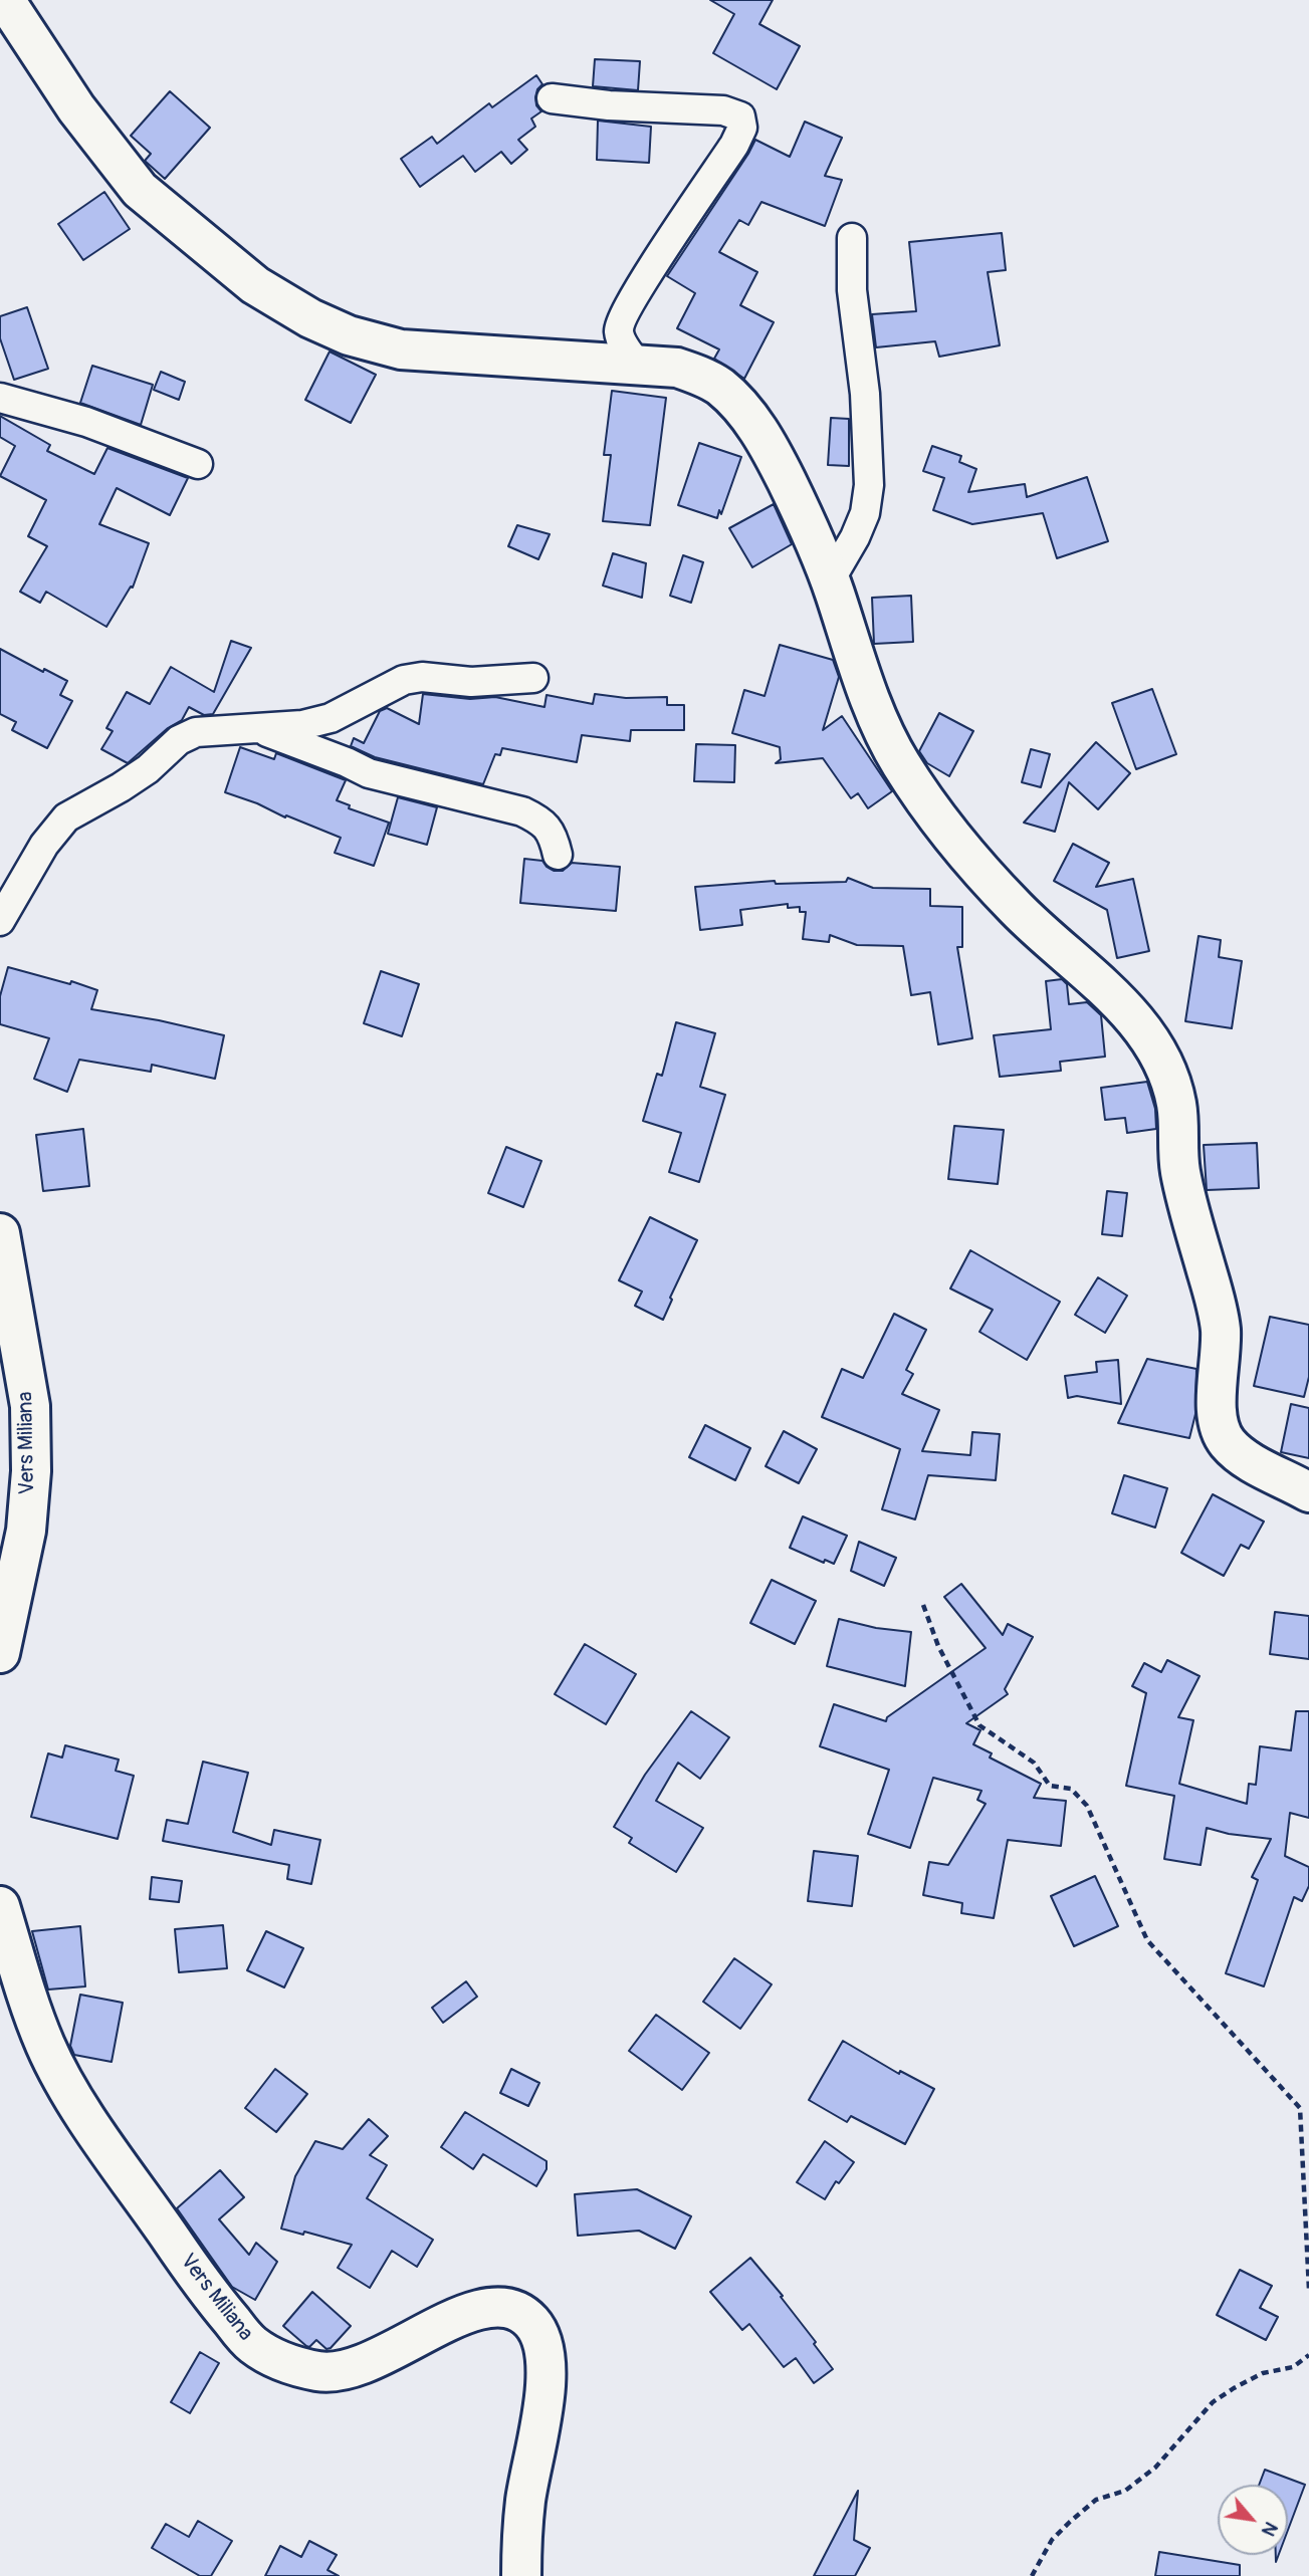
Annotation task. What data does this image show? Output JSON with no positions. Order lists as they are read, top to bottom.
{
  "streets": {
    "main road": ["Vers Miliana"]
  },
  "north": "bottom right"
}
